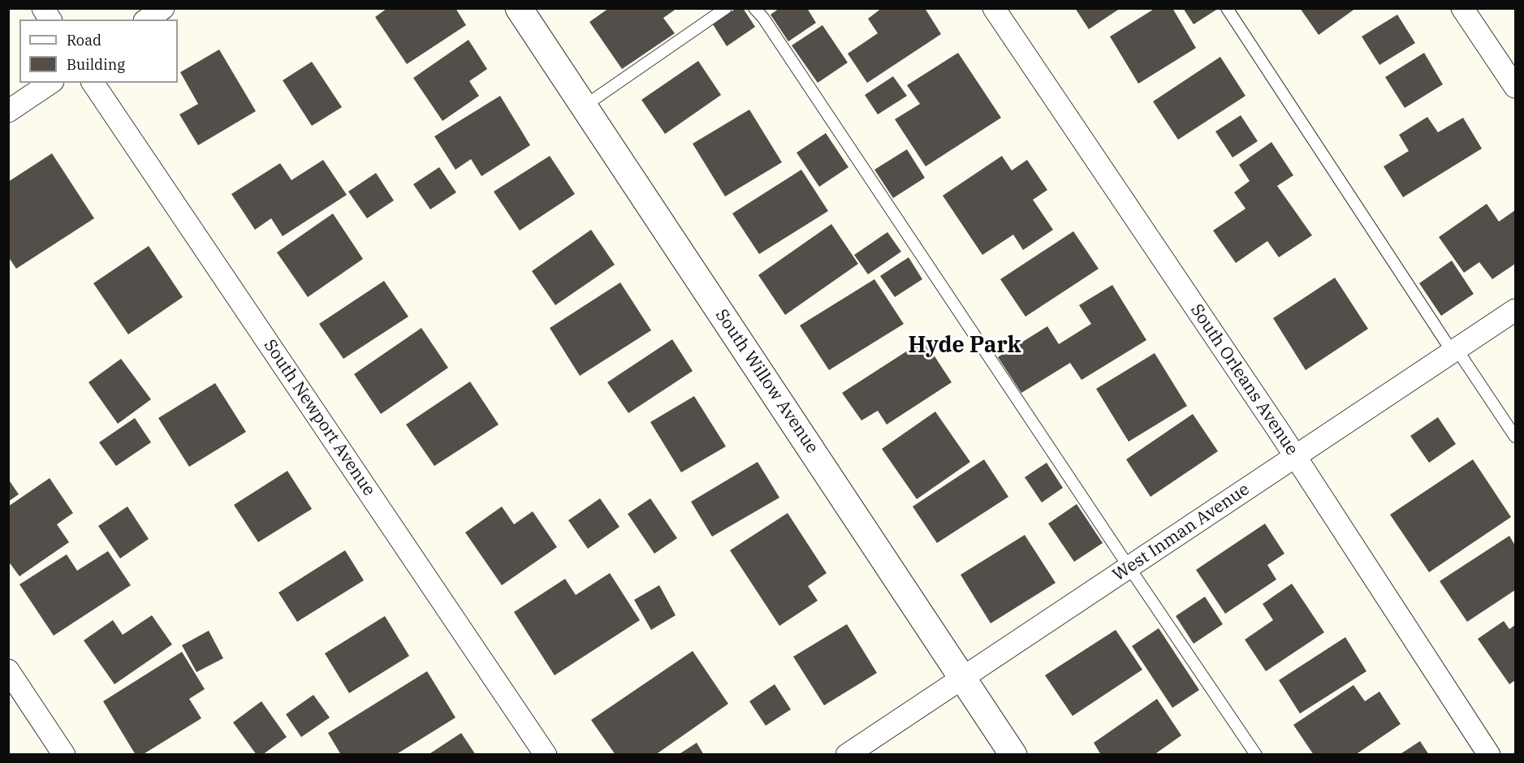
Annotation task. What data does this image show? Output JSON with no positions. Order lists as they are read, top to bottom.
{
  "streets": {
    "street": [
      "South Orleans Avenue",
      "South Willow Avenue",
      "South Newport Avenue",
      "West Inman Avenue"
    ]
  },
  "crossings": [
    ["South Orleans Avenue", "West Inman Avenue"],
    ["South Willow Avenue", "West Inman Avenue"]
  ],
  "districts": ["Hyde Park"],
  "legend": ["Road", "Building"]
}
